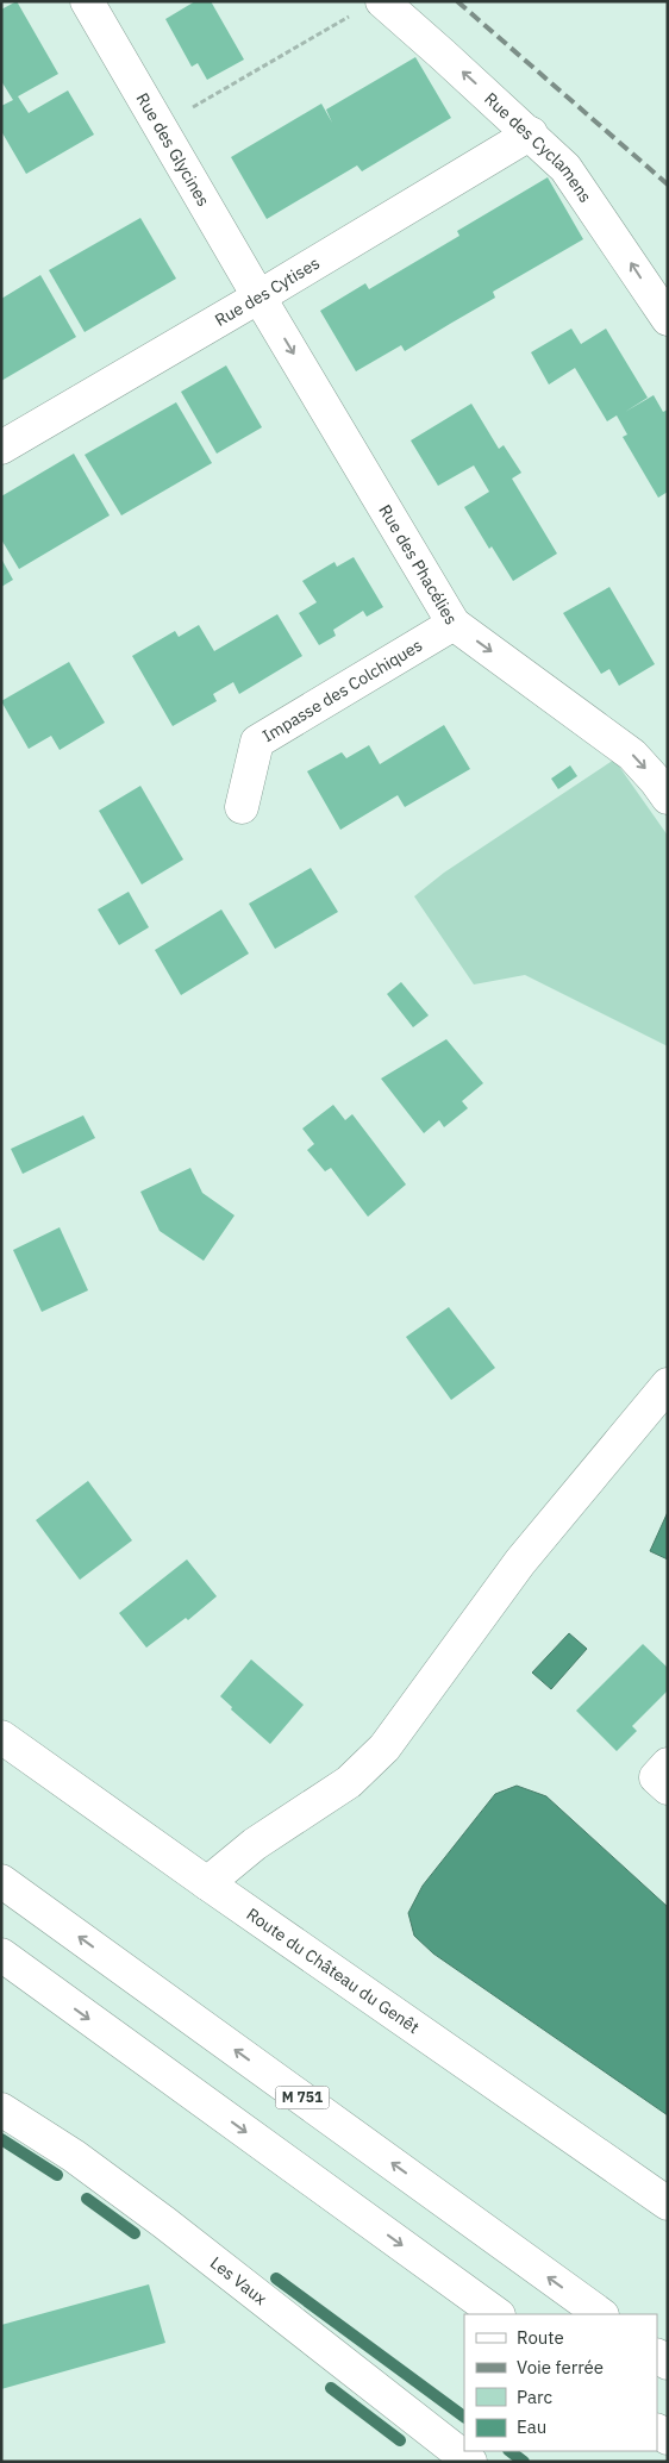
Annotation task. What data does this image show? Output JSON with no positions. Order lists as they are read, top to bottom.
{
  "streets": {
    "main road": [
      "Rue des Glycines",
      "Rue des Cyclamens",
      "Rue des Cytises",
      "Rue des Phacélies",
      "Impasse des Colchiques",
      "Route du Château du Genêt",
      "M 751",
      "Les Vaux"
    ]
  },
  "crossings": [
    ["Rue des Glycines", "Rue des Cytises"],
    ["Rue des Glycines", "Rue des Phacélies"],
    ["Rue des Cyclamens", "Rue des Cytises"],
    ["Rue des Cytises", "Rue des Phacélies"],
    ["Rue des Phacélies", "Impasse des Colchiques"]
  ],
  "one_way": ["Rue des Cyclamens", "Rue des Phacélies"],
  "legend": [
    "Route",
    "Voie ferrée",
    "Parc",
    "Eau"
  ]
}
